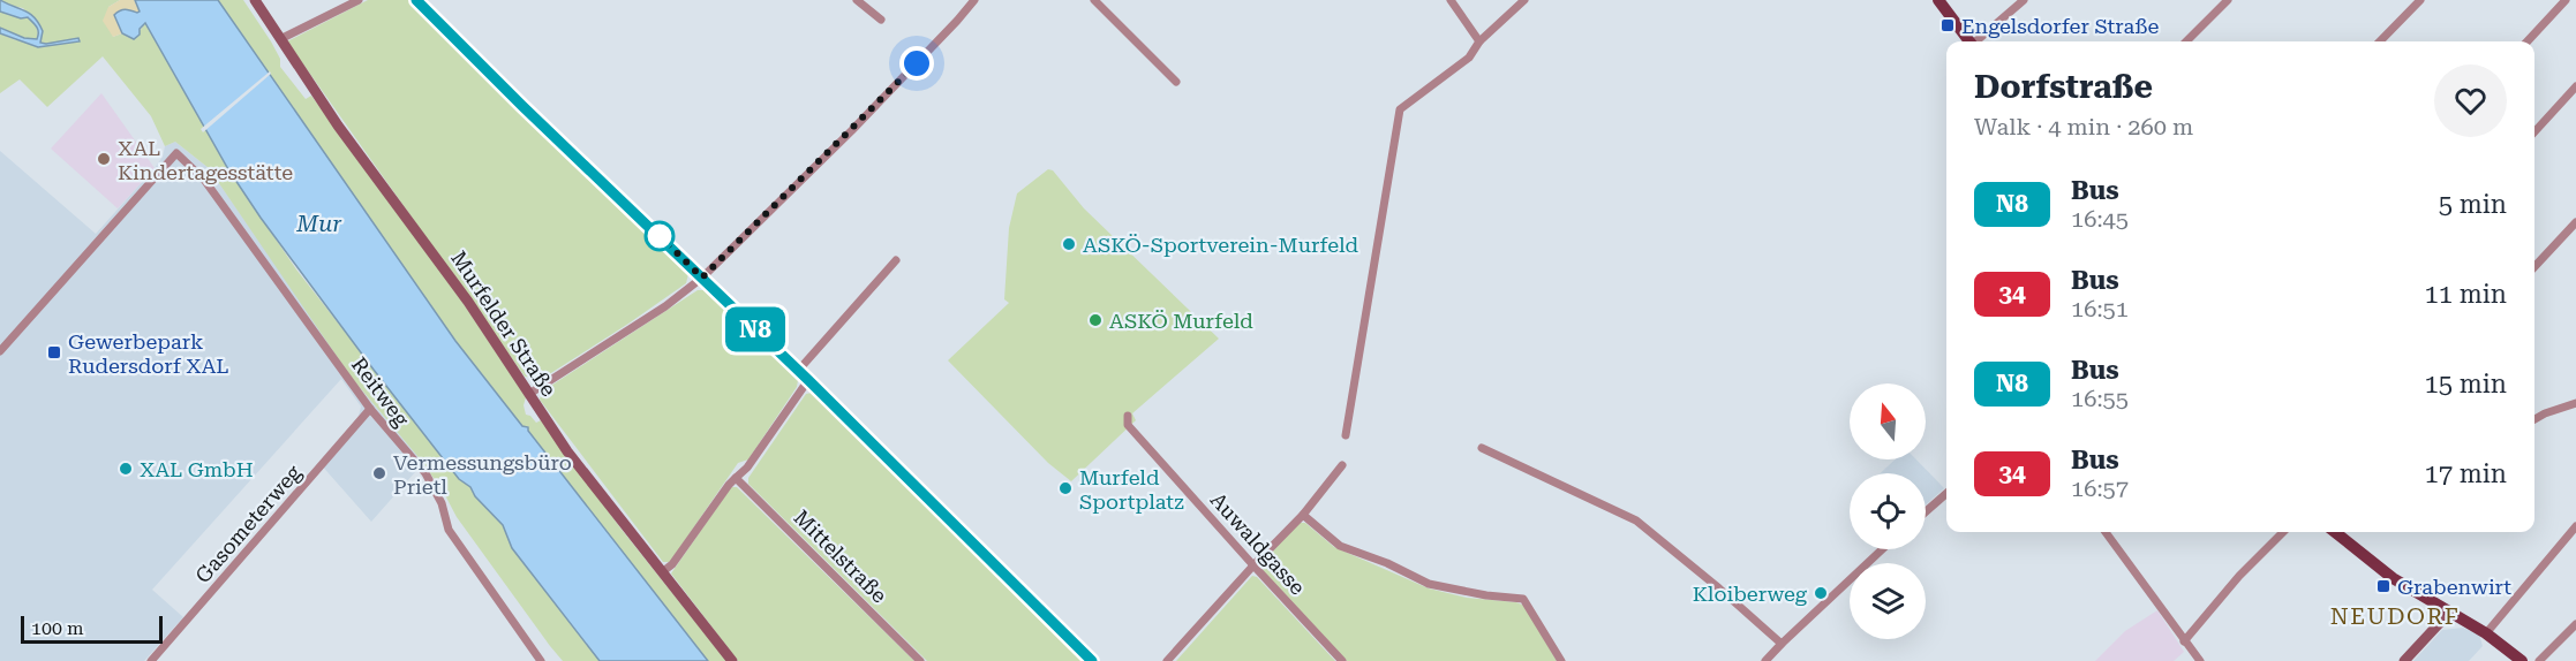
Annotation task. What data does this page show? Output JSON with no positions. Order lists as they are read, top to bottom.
{
  "streets": {
    "street": [
      "Murfelder Straße",
      "Reitweg",
      "Gasometerweg",
      "Auwaldgasse",
      "Mittelstraße"
    ]
  },
  "crossings": [
    ["Reitweg", "Gasometerweg"]
  ],
  "districts": ["NEUDORF"],
  "water": ["Mur"],
  "places": {
    "transit": ["Engelsdorfer Straße", "Gewerbepark Rudersdorf XAL", "Grabenwirt"],
    "other": [
      "XAL Kindertagesstätte",
      "ASKÖ-Sportverein-Murfeld",
      "ASKÖ Murfeld",
      "XAL GmbH",
      "Vermessungsbüro Prietl",
      "Murfeld Sportplatz",
      "Kloiberweg"
    ]
  },
  "lines": ["bus line N8"],
  "scale_bar": "100 m",
  "north": "top",
  "page": {
    "on_map": "N8",
    "heading": ["Dorfstraße", "Walk · 4 min · 260 m"],
    "list": [
      {
        "mark": "N8",
        "name": "Bus",
        "note": "16:45",
        "value": "5 min"
      },
      {
        "mark": "34",
        "name": "Bus",
        "note": "16:51",
        "value": "11 min"
      },
      {
        "mark": "N8",
        "name": "Bus",
        "note": "16:55",
        "value": "15 min"
      },
      {
        "mark": "34",
        "name": "Bus",
        "note": "16:57",
        "value": "17 min"
      }
    ],
    "scale": "100 m"
  }
}
